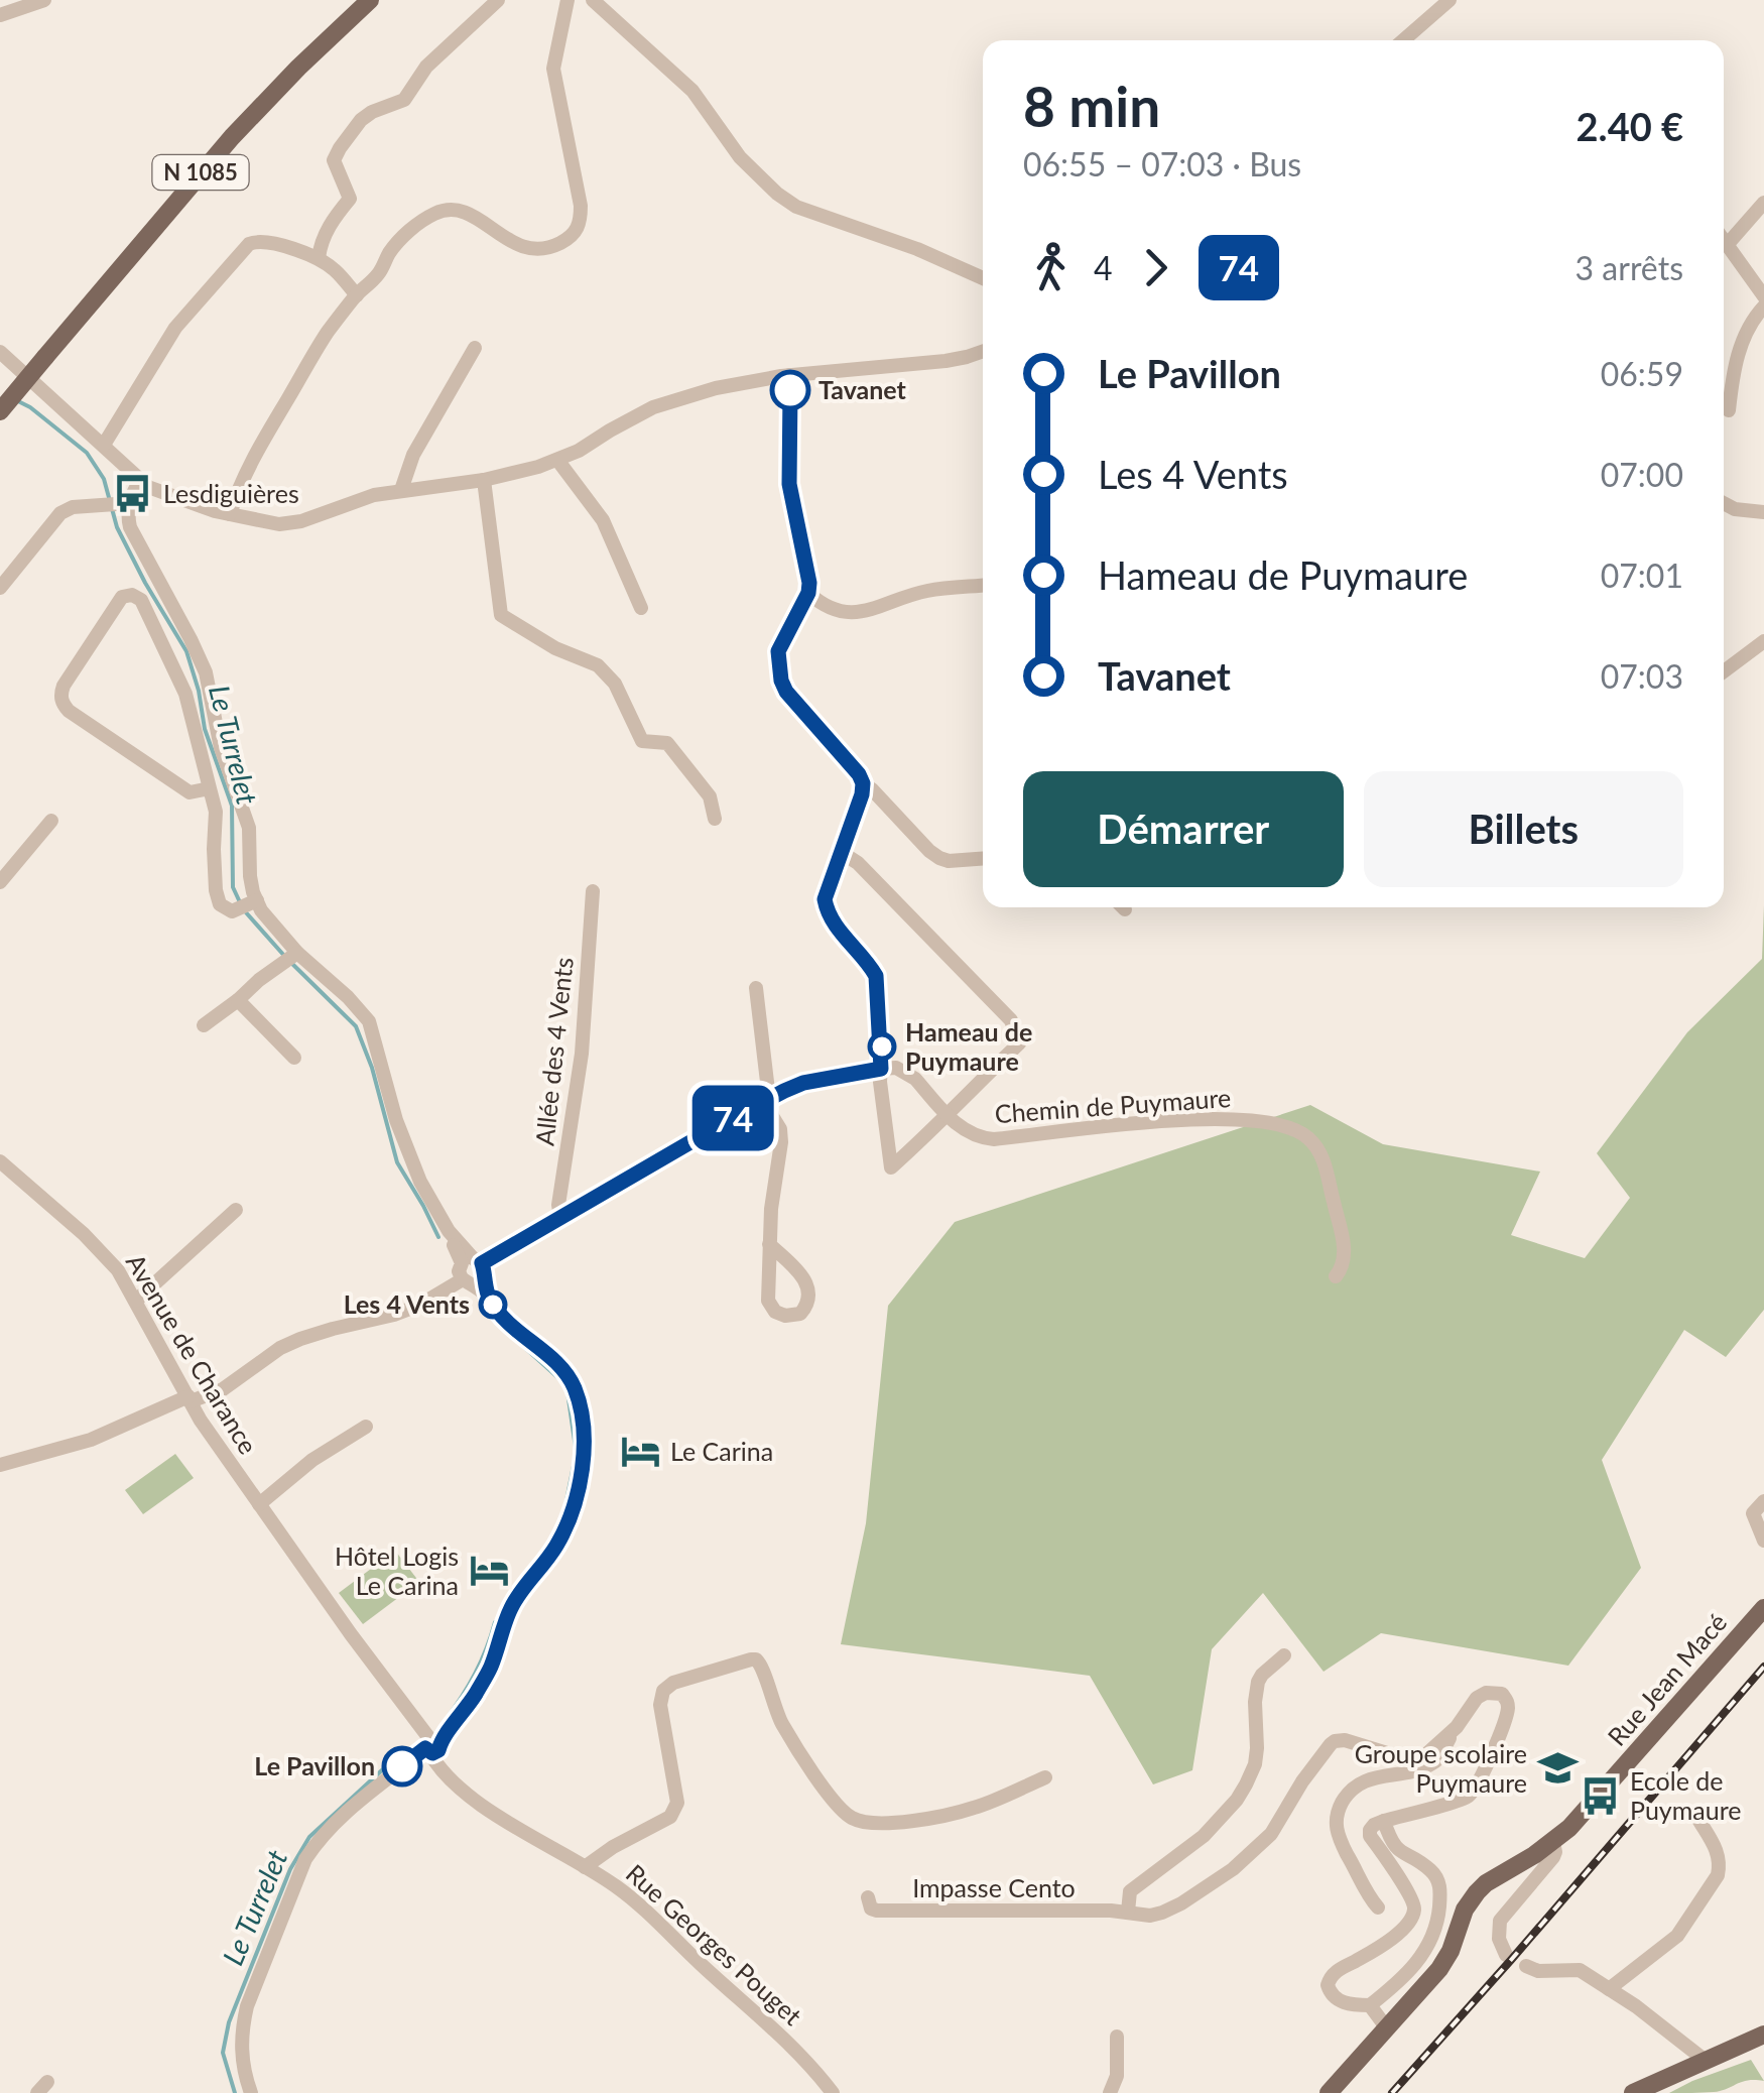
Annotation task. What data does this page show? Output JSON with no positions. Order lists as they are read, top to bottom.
{
  "streets": {
    "main road": ["N 1085", "Rue Jean Macé"],
    "street": [
      "Allée des 4 Vents",
      "Chemin de Puymaure",
      "Avenue de Charance",
      "Impasse Cento",
      "Rue Georges Pouget"
    ]
  },
  "crossings": [
    ["Avenue de Charance", "Rue Georges Pouget"]
  ],
  "water": ["Le Turrelet"],
  "places": {
    "other": [
      "Tavanet",
      "Hameau de Puymaure",
      "Les 4 Vents",
      "Le Pavillon"
    ],
    "bus stop": ["Lesdiguières", "Ecole de Puymaure"],
    "hotel": ["Le Carina", "Hôtel Logis Le Carina"],
    "school or university": ["Groupe scolaire Puymaure"]
  },
  "lines": ["bus line 74"],
  "page": {
    "on_map": "74",
    "heading": ["8 min", "06:55 – 07:03 · Bus", "2.40 €"],
    "legs": ["4", "74", "3 arrêts"],
    "list": [
      {
        "name": "Le Pavillon",
        "value": "06:59"
      },
      {
        "name": "Les 4 Vents",
        "value": "07:00"
      },
      {
        "name": "Hameau de Puymaure",
        "value": "07:01"
      },
      {
        "name": "Tavanet",
        "value": "07:03"
      }
    ],
    "buttons": ["Démarrer", "Billets"]
  }
}
